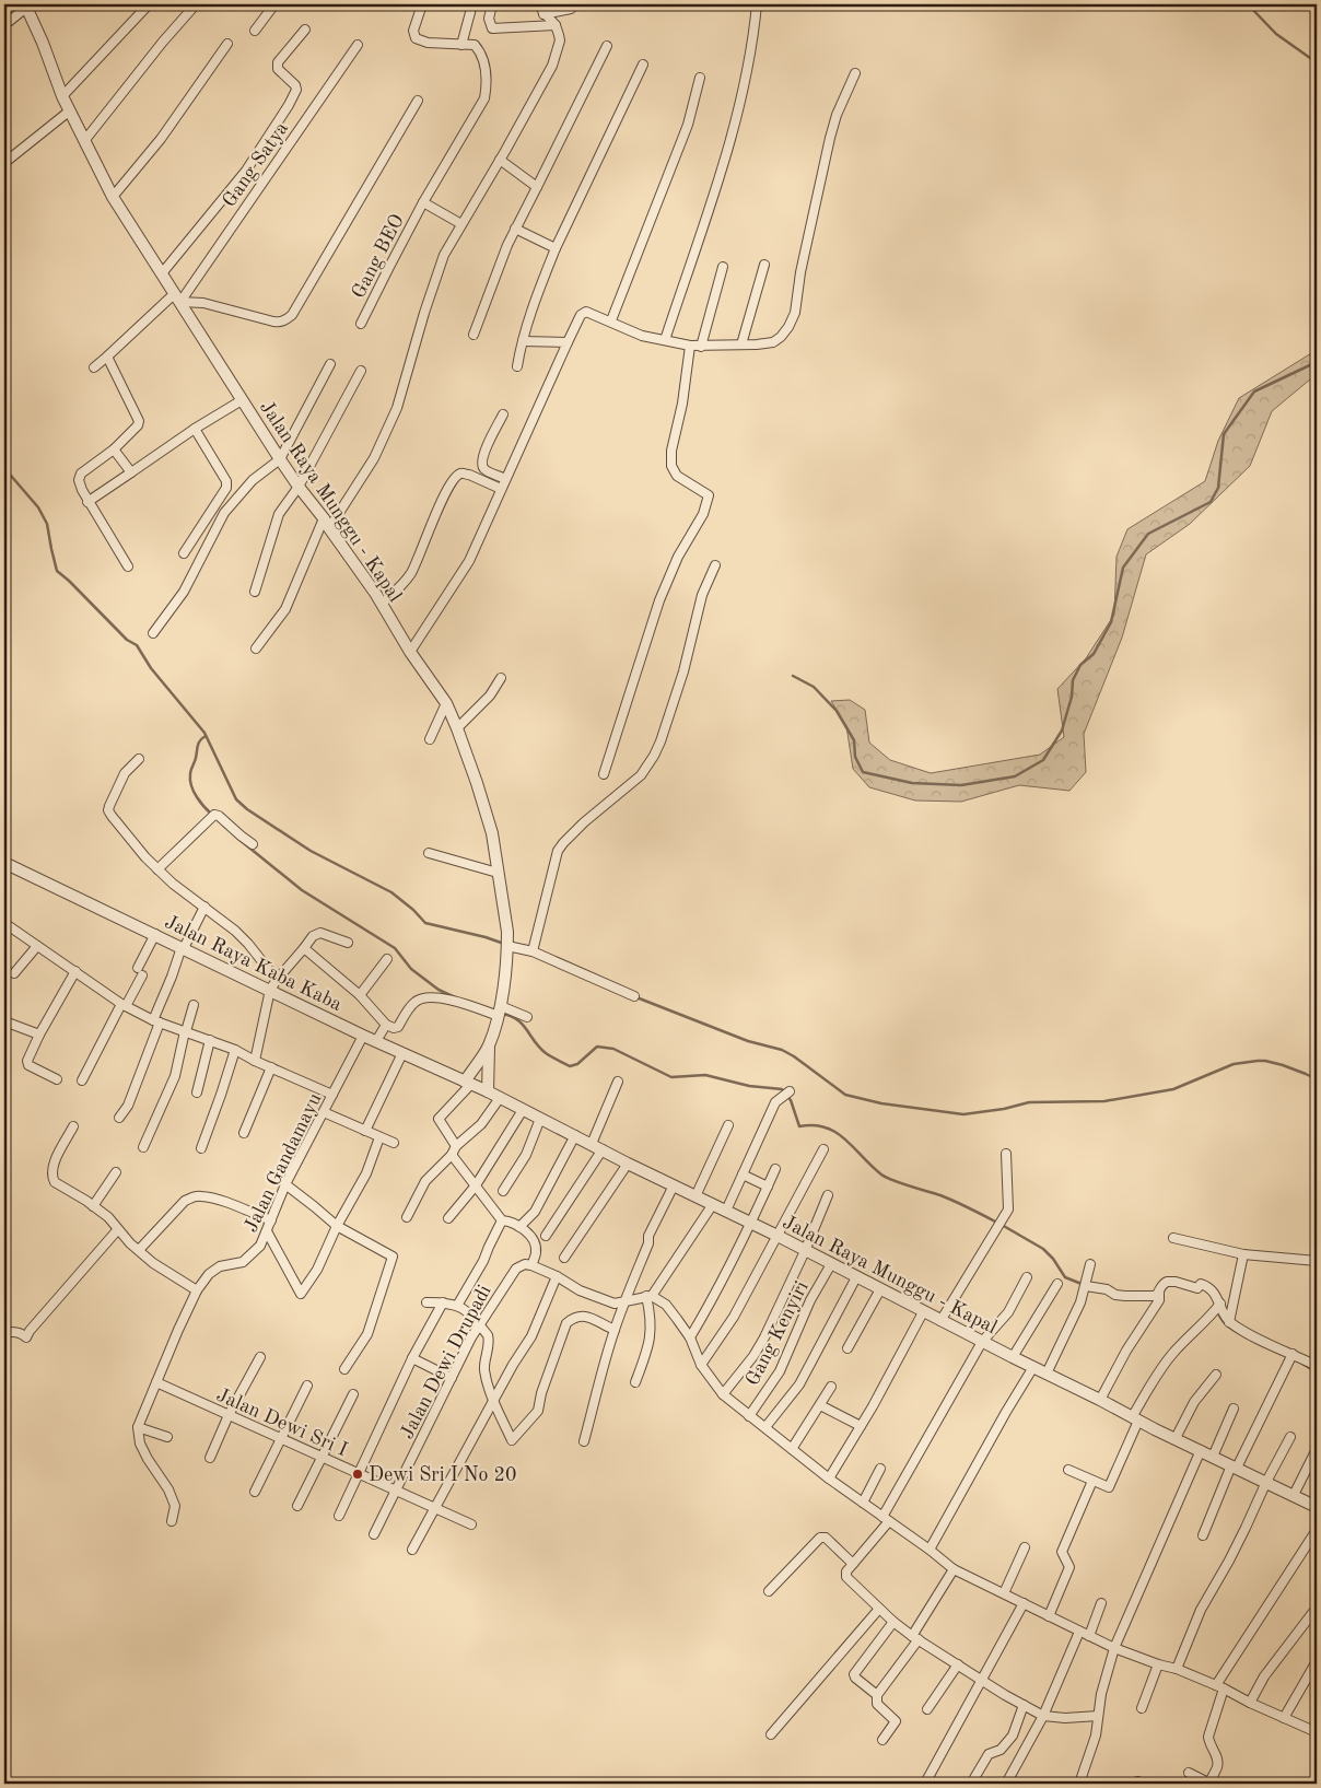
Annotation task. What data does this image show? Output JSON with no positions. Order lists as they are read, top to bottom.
{
  "streets": {
    "street": [
      "Gang Satya",
      "Gang BEO",
      "Jalan Raya Munggu - Kapal",
      "Jalan Raya Kaba Kaba",
      "Jalan Gandamayu",
      "Gang Kenyiri",
      "Jalan Dewi Drupadi",
      "Jalan Dewi Sri I"
    ]
  },
  "crossings": [
    ["Gang Satya", "Jalan Raya Munggu - Kapal"],
    ["Jalan Raya Munggu - Kapal", "Jalan Raya Kaba Kaba"],
    ["Jalan Raya Munggu - Kapal", "Gang Kenyiri"],
    ["Jalan Raya Kaba Kaba", "Jalan Gandamayu"],
    ["Jalan Gandamayu", "Jalan Dewi Sri I"],
    ["Jalan Dewi Drupadi", "Jalan Dewi Sri I"]
  ],
  "places": ["Dewi Sri I No 20"]
}
